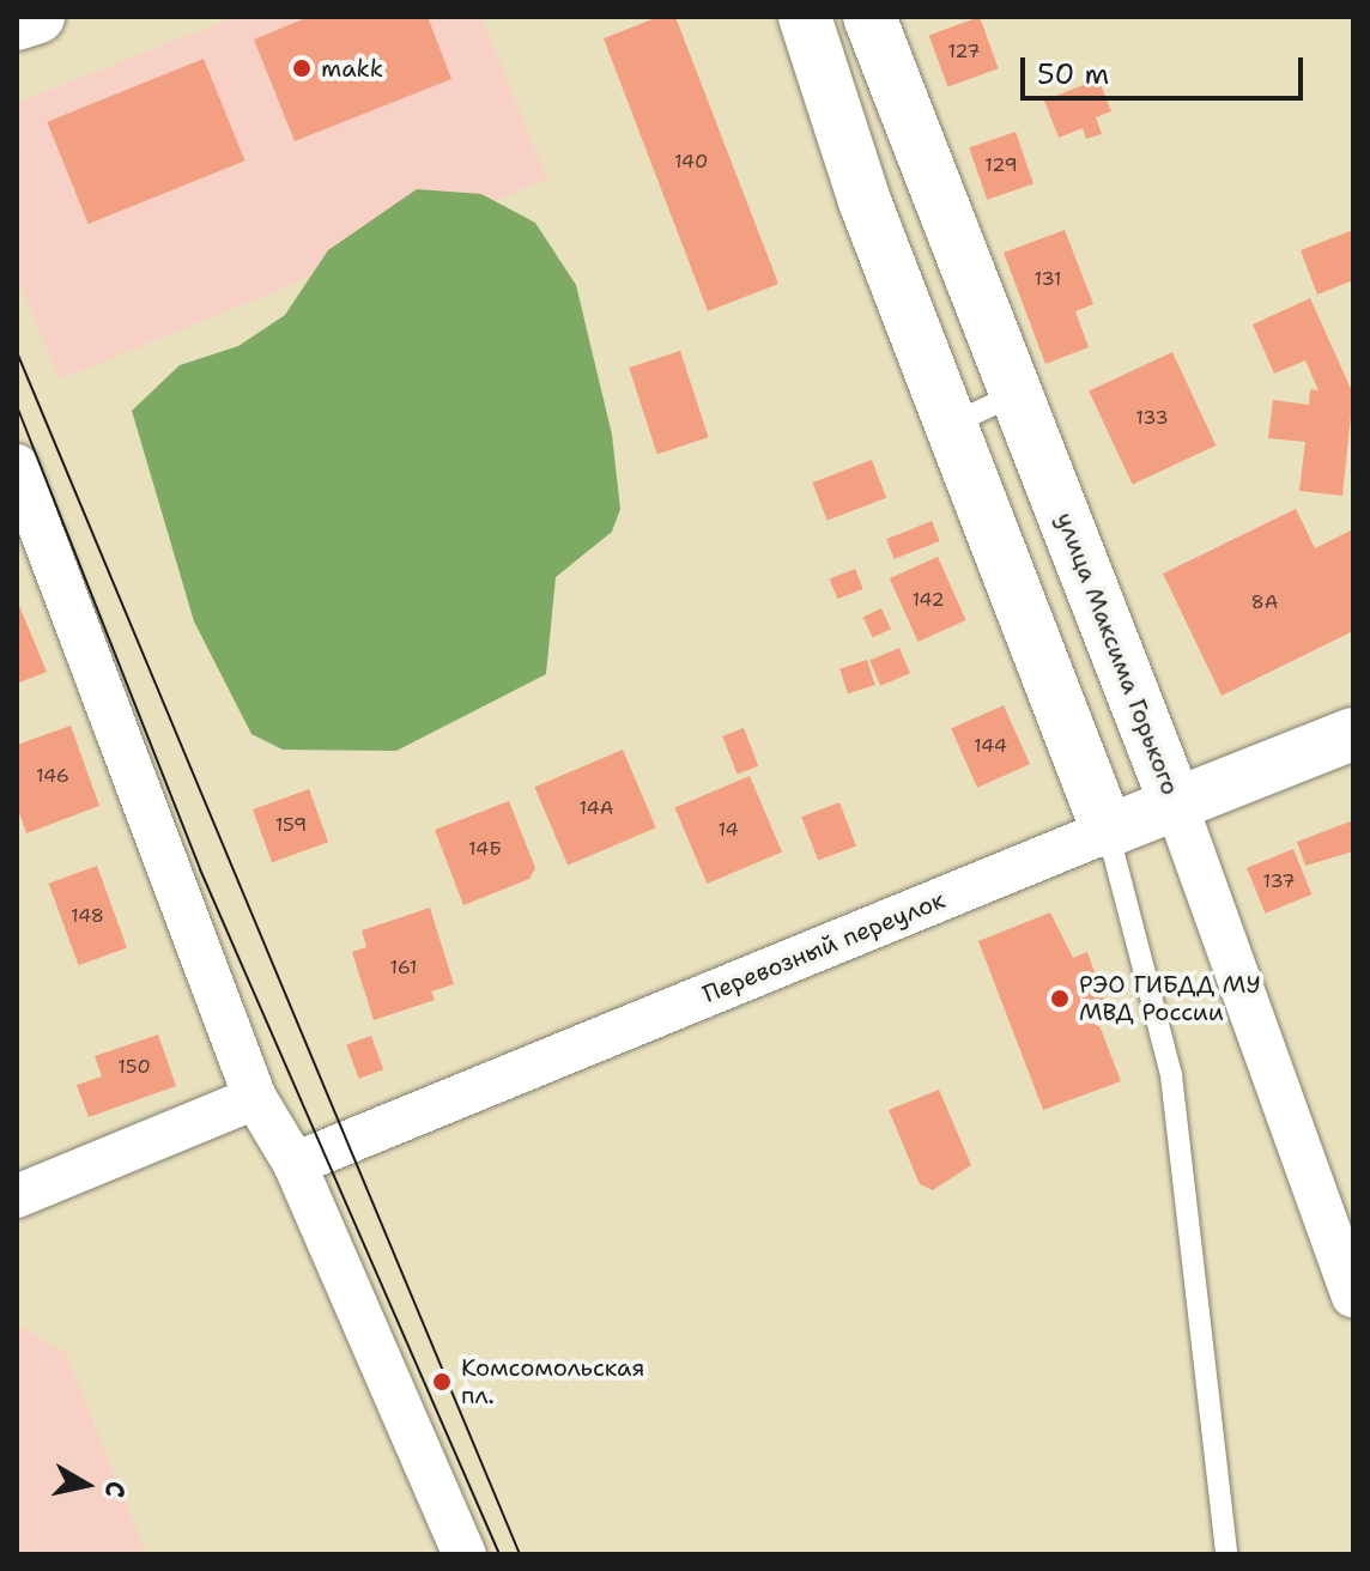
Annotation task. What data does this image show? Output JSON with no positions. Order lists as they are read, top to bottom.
{
  "streets": {
    "street": ["улица Максима Горького", "Перевозный переулок"]
  },
  "crossings": [
    ["улица Максима Горького", "Перевозный переулок"]
  ],
  "places": ["makk", "РЭО ГИБДД МУ МВД России", "Комсомольская пл."],
  "house_numbers": [
    "127",
    "140",
    "129",
    "131",
    "133",
    "142",
    "8А",
    "144",
    "146",
    "14А",
    "159",
    "14",
    "14Б",
    "137",
    "148",
    "161",
    "150"
  ],
  "scale_bar": "50 m",
  "north": "right"
}
